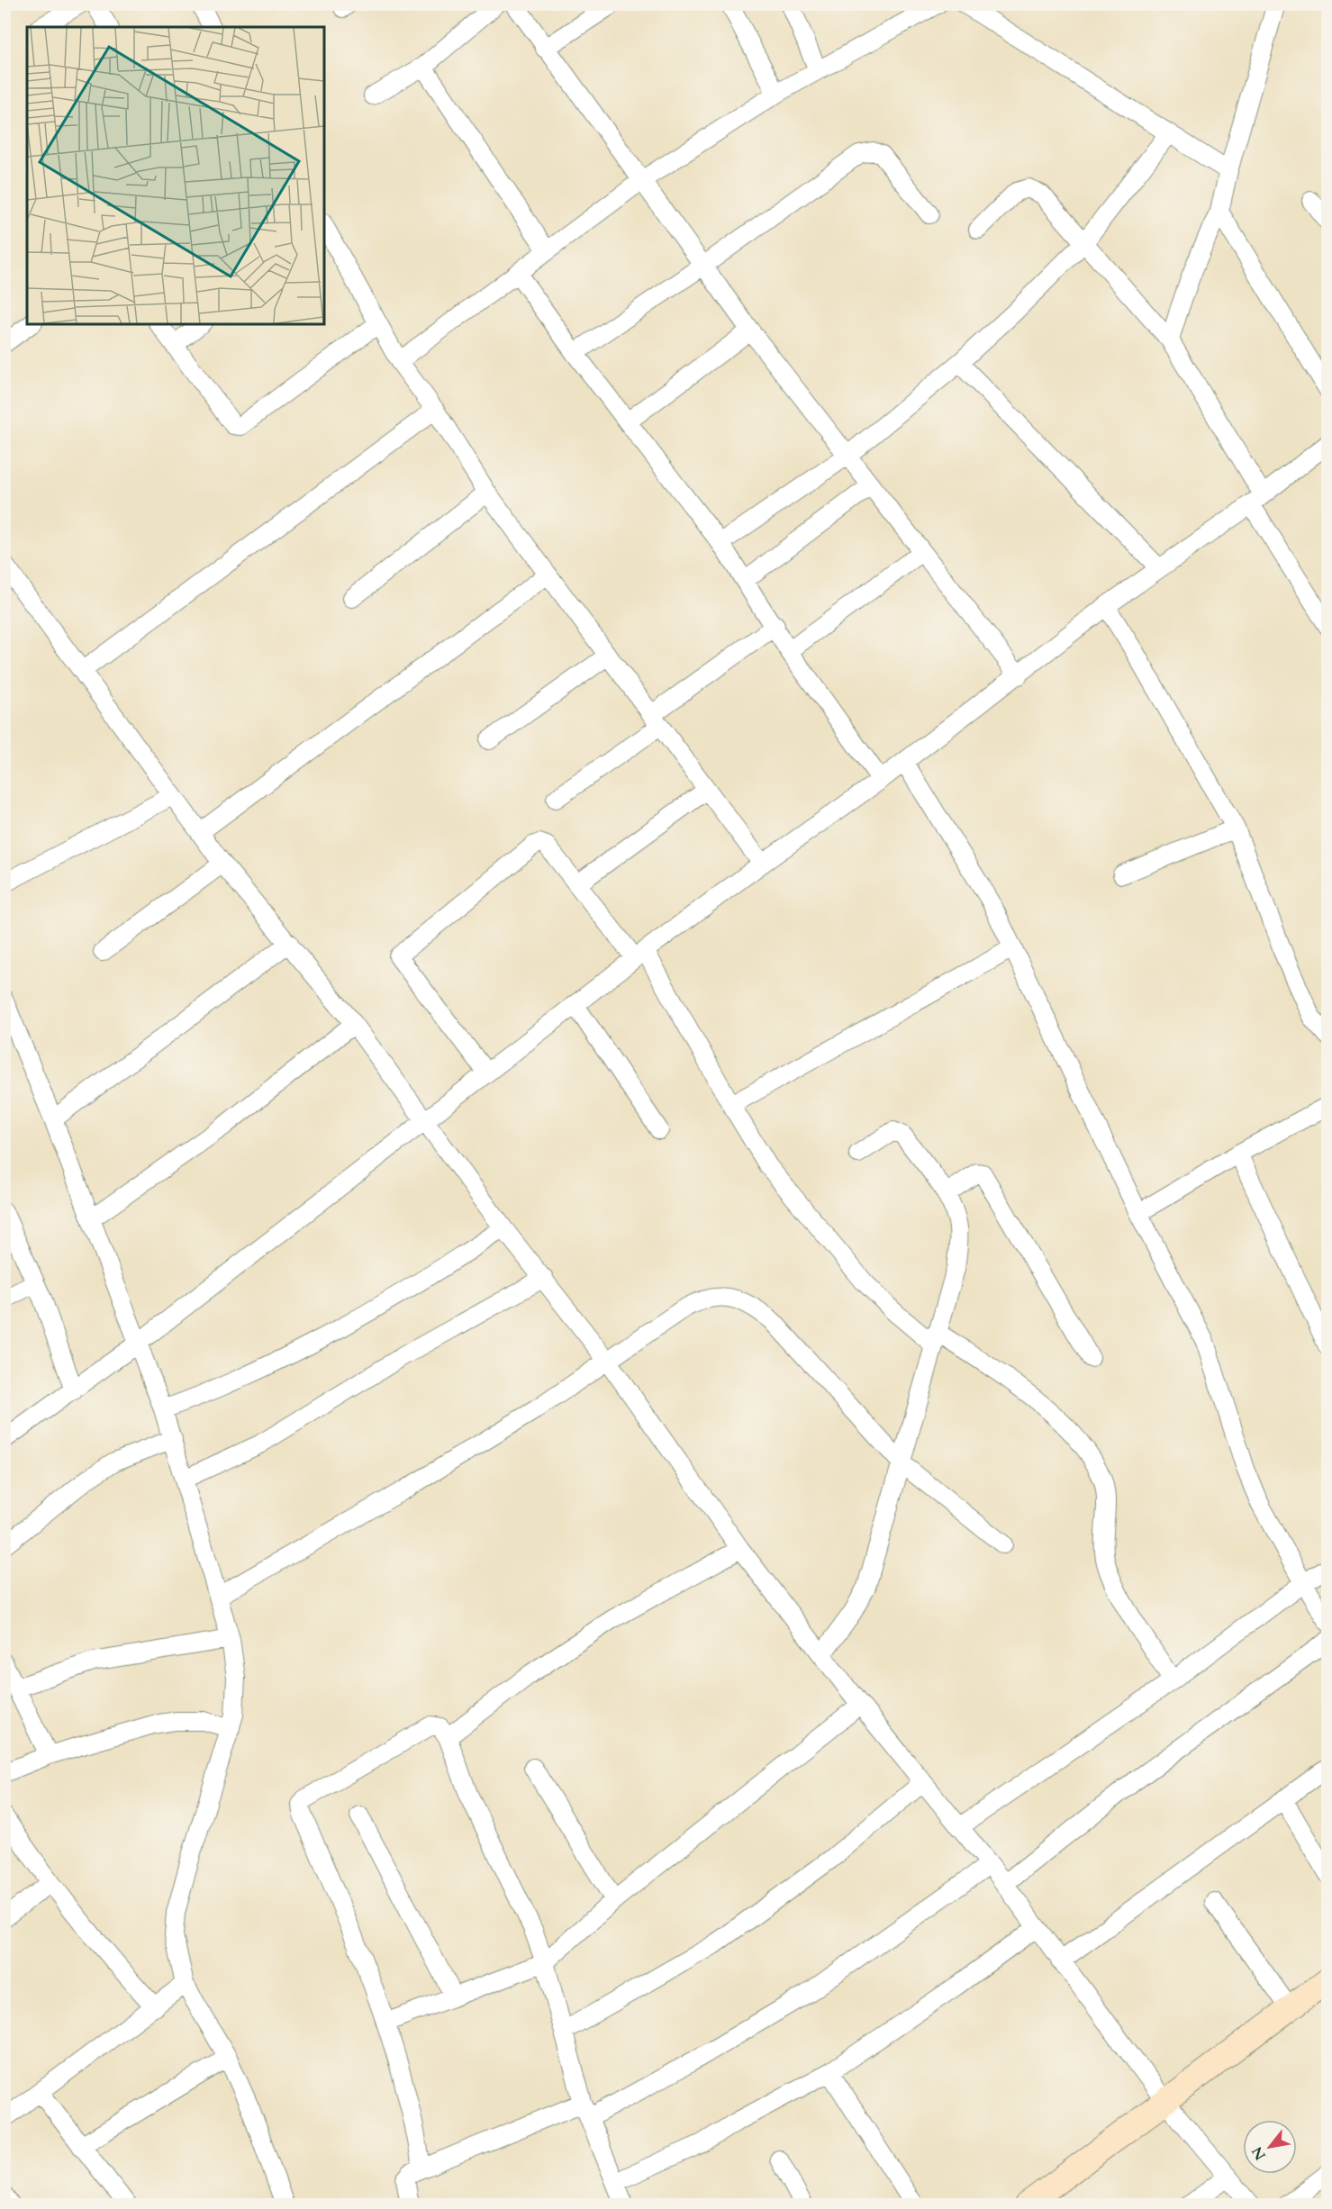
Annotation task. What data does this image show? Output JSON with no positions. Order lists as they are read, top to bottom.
{
  "north": "bottom left"
}
